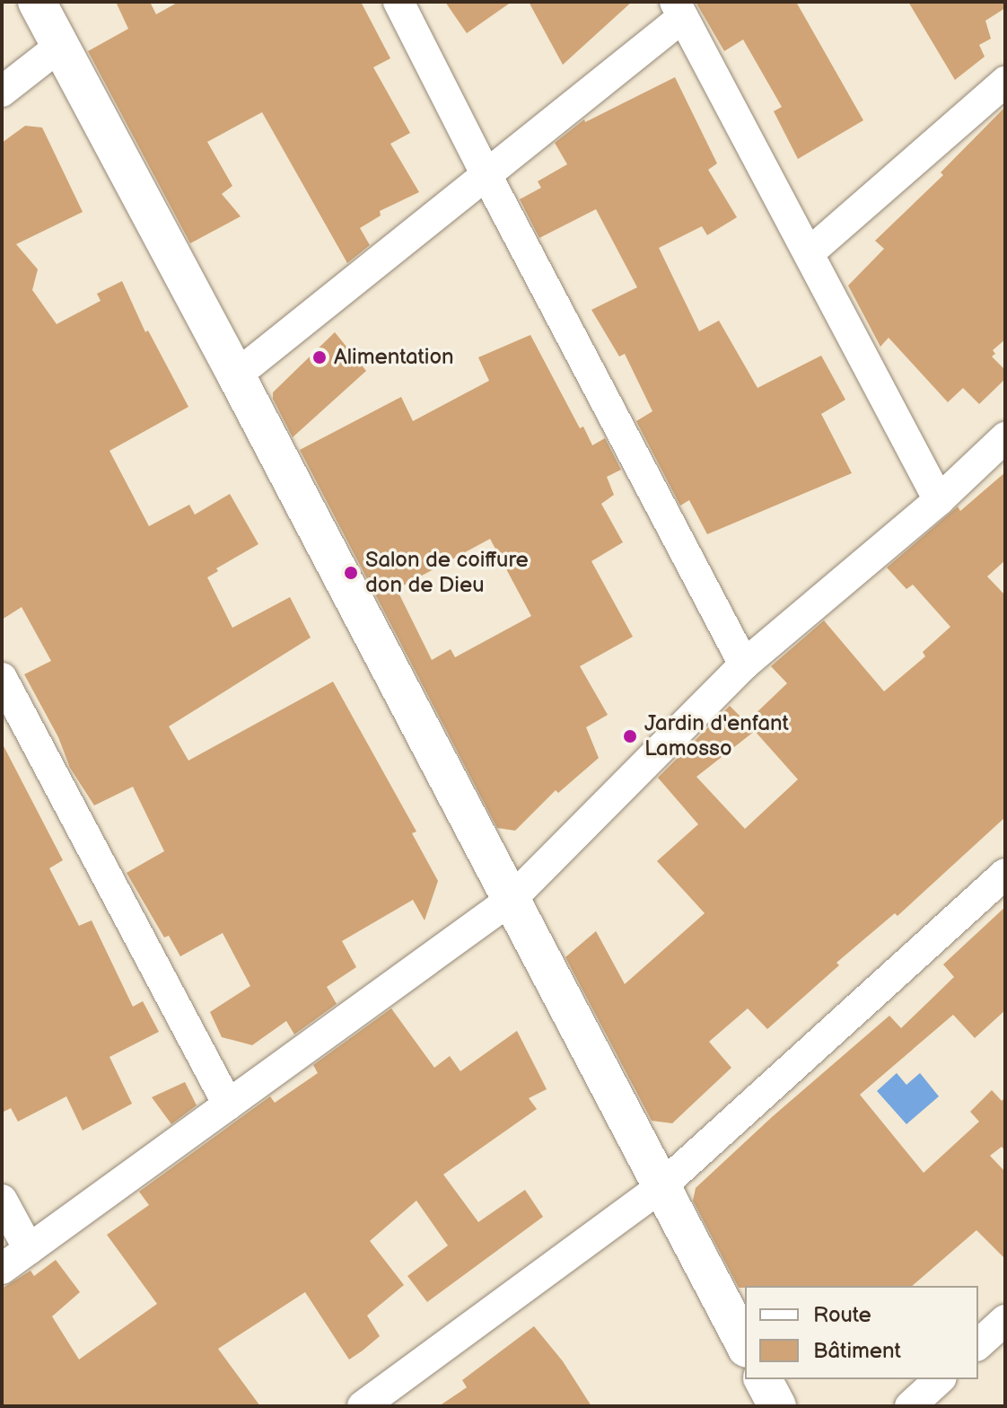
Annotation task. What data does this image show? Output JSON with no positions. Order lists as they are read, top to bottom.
{
  "places": ["Alimentation", "Salon de coiffure don de Dieu", "Jardin d'enfant Lamosso"],
  "legend": ["Route", "Bâtiment"]
}
